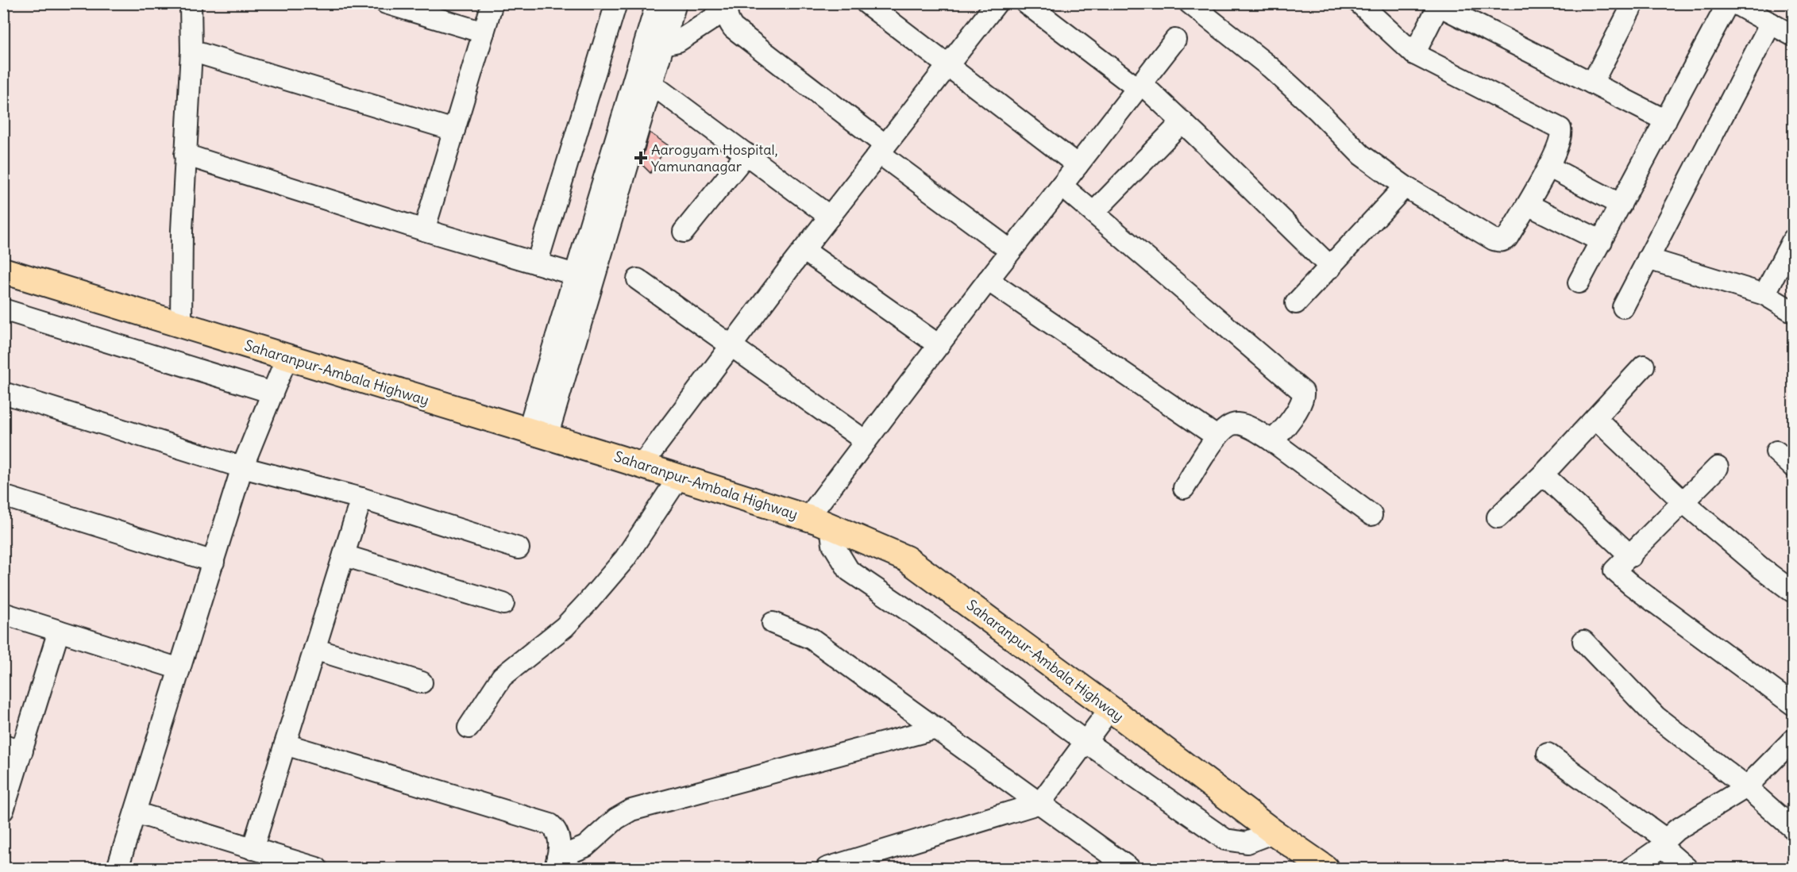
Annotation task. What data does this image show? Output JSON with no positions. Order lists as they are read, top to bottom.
{
  "streets": {
    "main road": ["Saharanpur-Ambala Highway"]
  },
  "places": {
    "health": ["Aarogyam Hospital, Yamunanagar"]
  }
}
